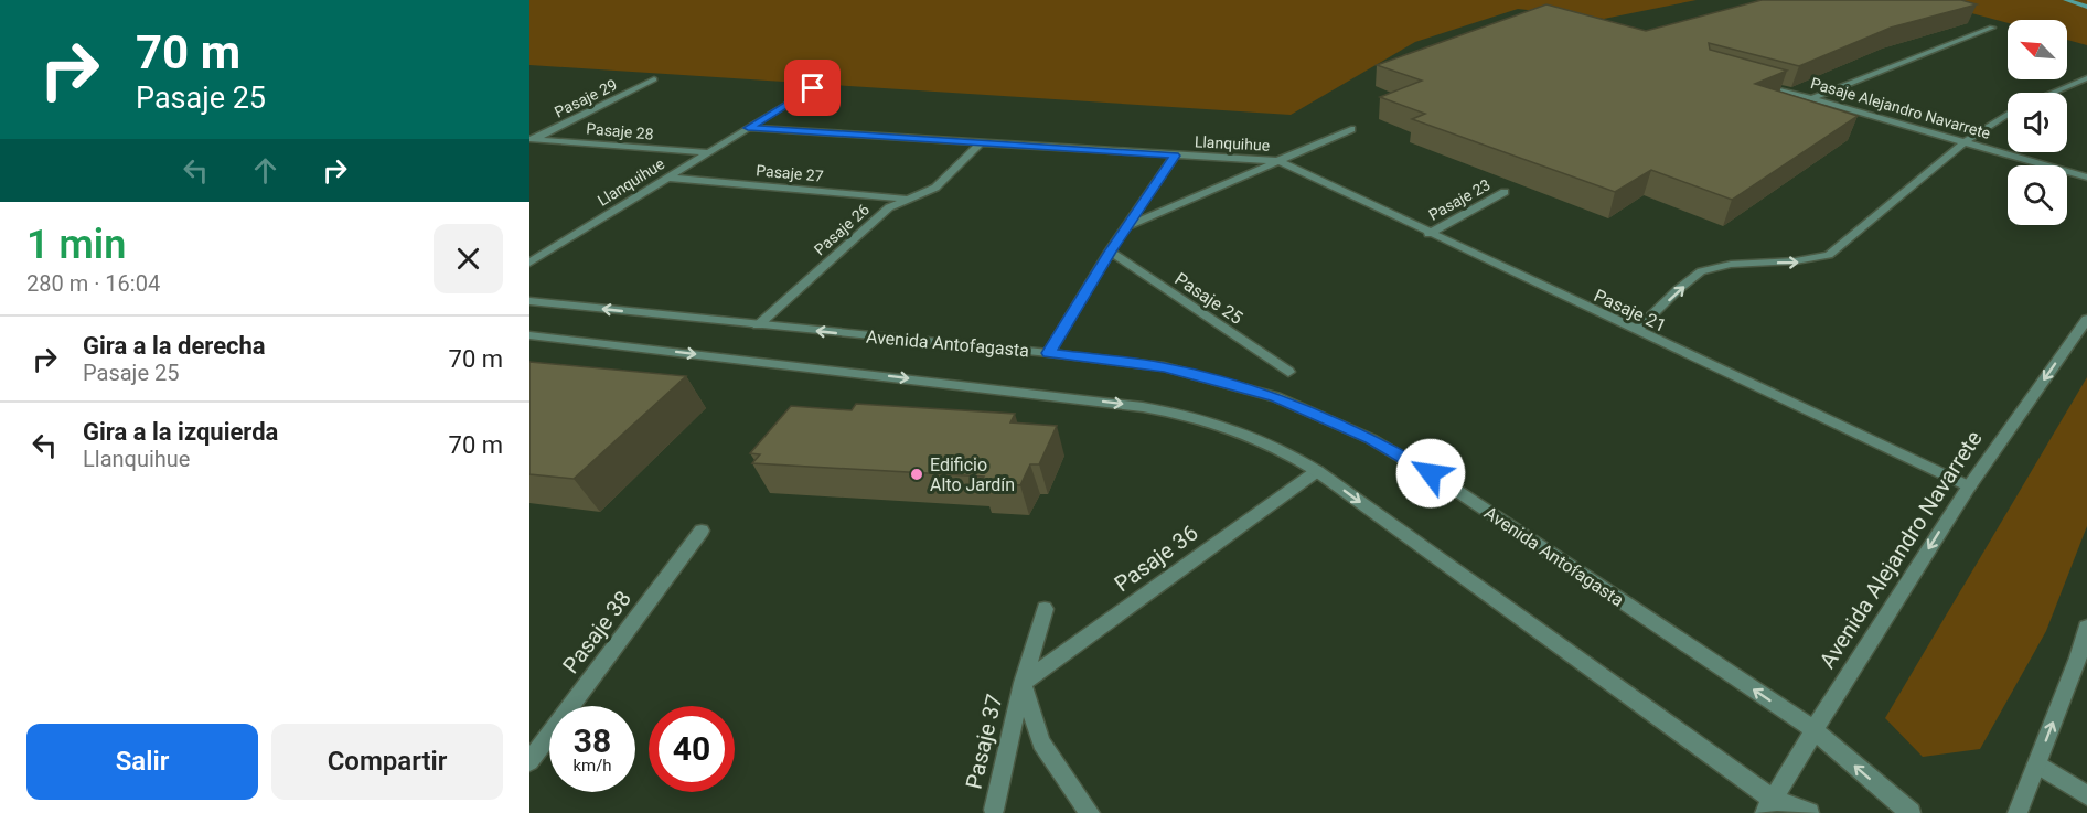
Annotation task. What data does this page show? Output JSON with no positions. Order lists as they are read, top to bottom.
{
  "streets": {
    "street": [
      "Pasaje 29",
      "Pasaje Alejandro Navarrete",
      "Pasaje 28",
      "Llanquihue",
      "Pasaje 27",
      "Pasaje 23",
      "Pasaje 26",
      "Pasaje 25",
      "Pasaje 21",
      "Avenida Antofagasta",
      "Avenida Alejandro Navarrete",
      "Pasaje 36",
      "Pasaje 38",
      "Pasaje 37"
    ]
  },
  "crossings": [
    ["Pasaje 29", "Pasaje 28"],
    ["Pasaje 28", "Llanquihue"],
    ["Llanquihue", "Pasaje 27"],
    ["Llanquihue", "Pasaje 26"],
    ["Llanquihue", "Pasaje 21"],
    ["Pasaje 27", "Pasaje 26"],
    ["Pasaje 23", "Pasaje 21"],
    ["Pasaje 26", "Avenida Antofagasta"],
    ["Pasaje 21", "Avenida Alejandro Navarrete"],
    ["Avenida Antofagasta", "Avenida Alejandro Navarrete"],
    ["Avenida Antofagasta", "Pasaje 36"],
    ["Pasaje 36", "Pasaje 37"]
  ],
  "one_way": ["Avenida Alejandro Navarrete"],
  "places": ["Edificio Alto Jardín"],
  "north": "top left",
  "page": {
    "turn": ["70 m", "Pasaje 25"],
    "heading": ["1 min", "280 m · 16:04"],
    "list": [
      {
        "name": "Gira a la derecha",
        "note": "Pasaje 25",
        "value": "70 m"
      },
      {
        "name": "Gira a la izquierda",
        "note": "Llanquihue",
        "value": "70 m"
      }
    ],
    "speed": "38 km/h",
    "limit": "40",
    "buttons": ["Salir", "Compartir"]
  }
}
